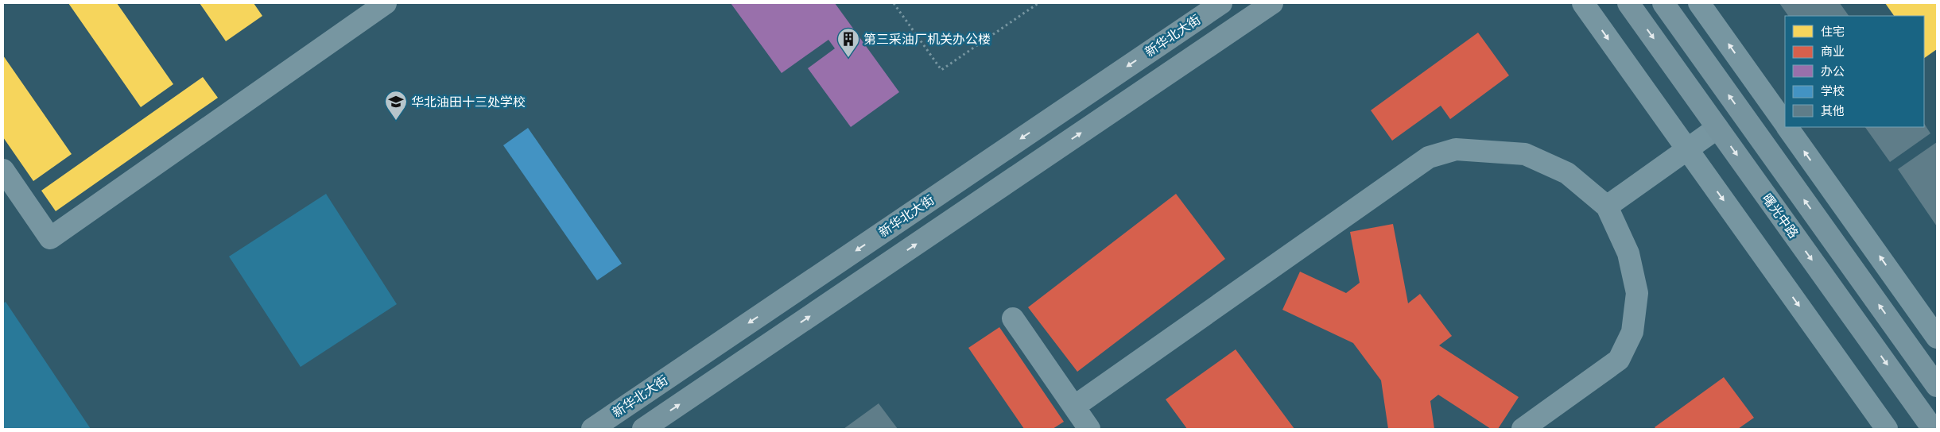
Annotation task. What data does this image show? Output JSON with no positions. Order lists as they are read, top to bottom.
{
  "streets": {
    "main road": ["新华北大街", "曙光中路"]
  },
  "places": {
    "building": ["第三采油厂机关办公楼"],
    "school or university": ["华北油田十三处学校"]
  },
  "legend": [
    "住宅",
    "商业",
    "办公",
    "学校",
    "其他"
  ]
}
